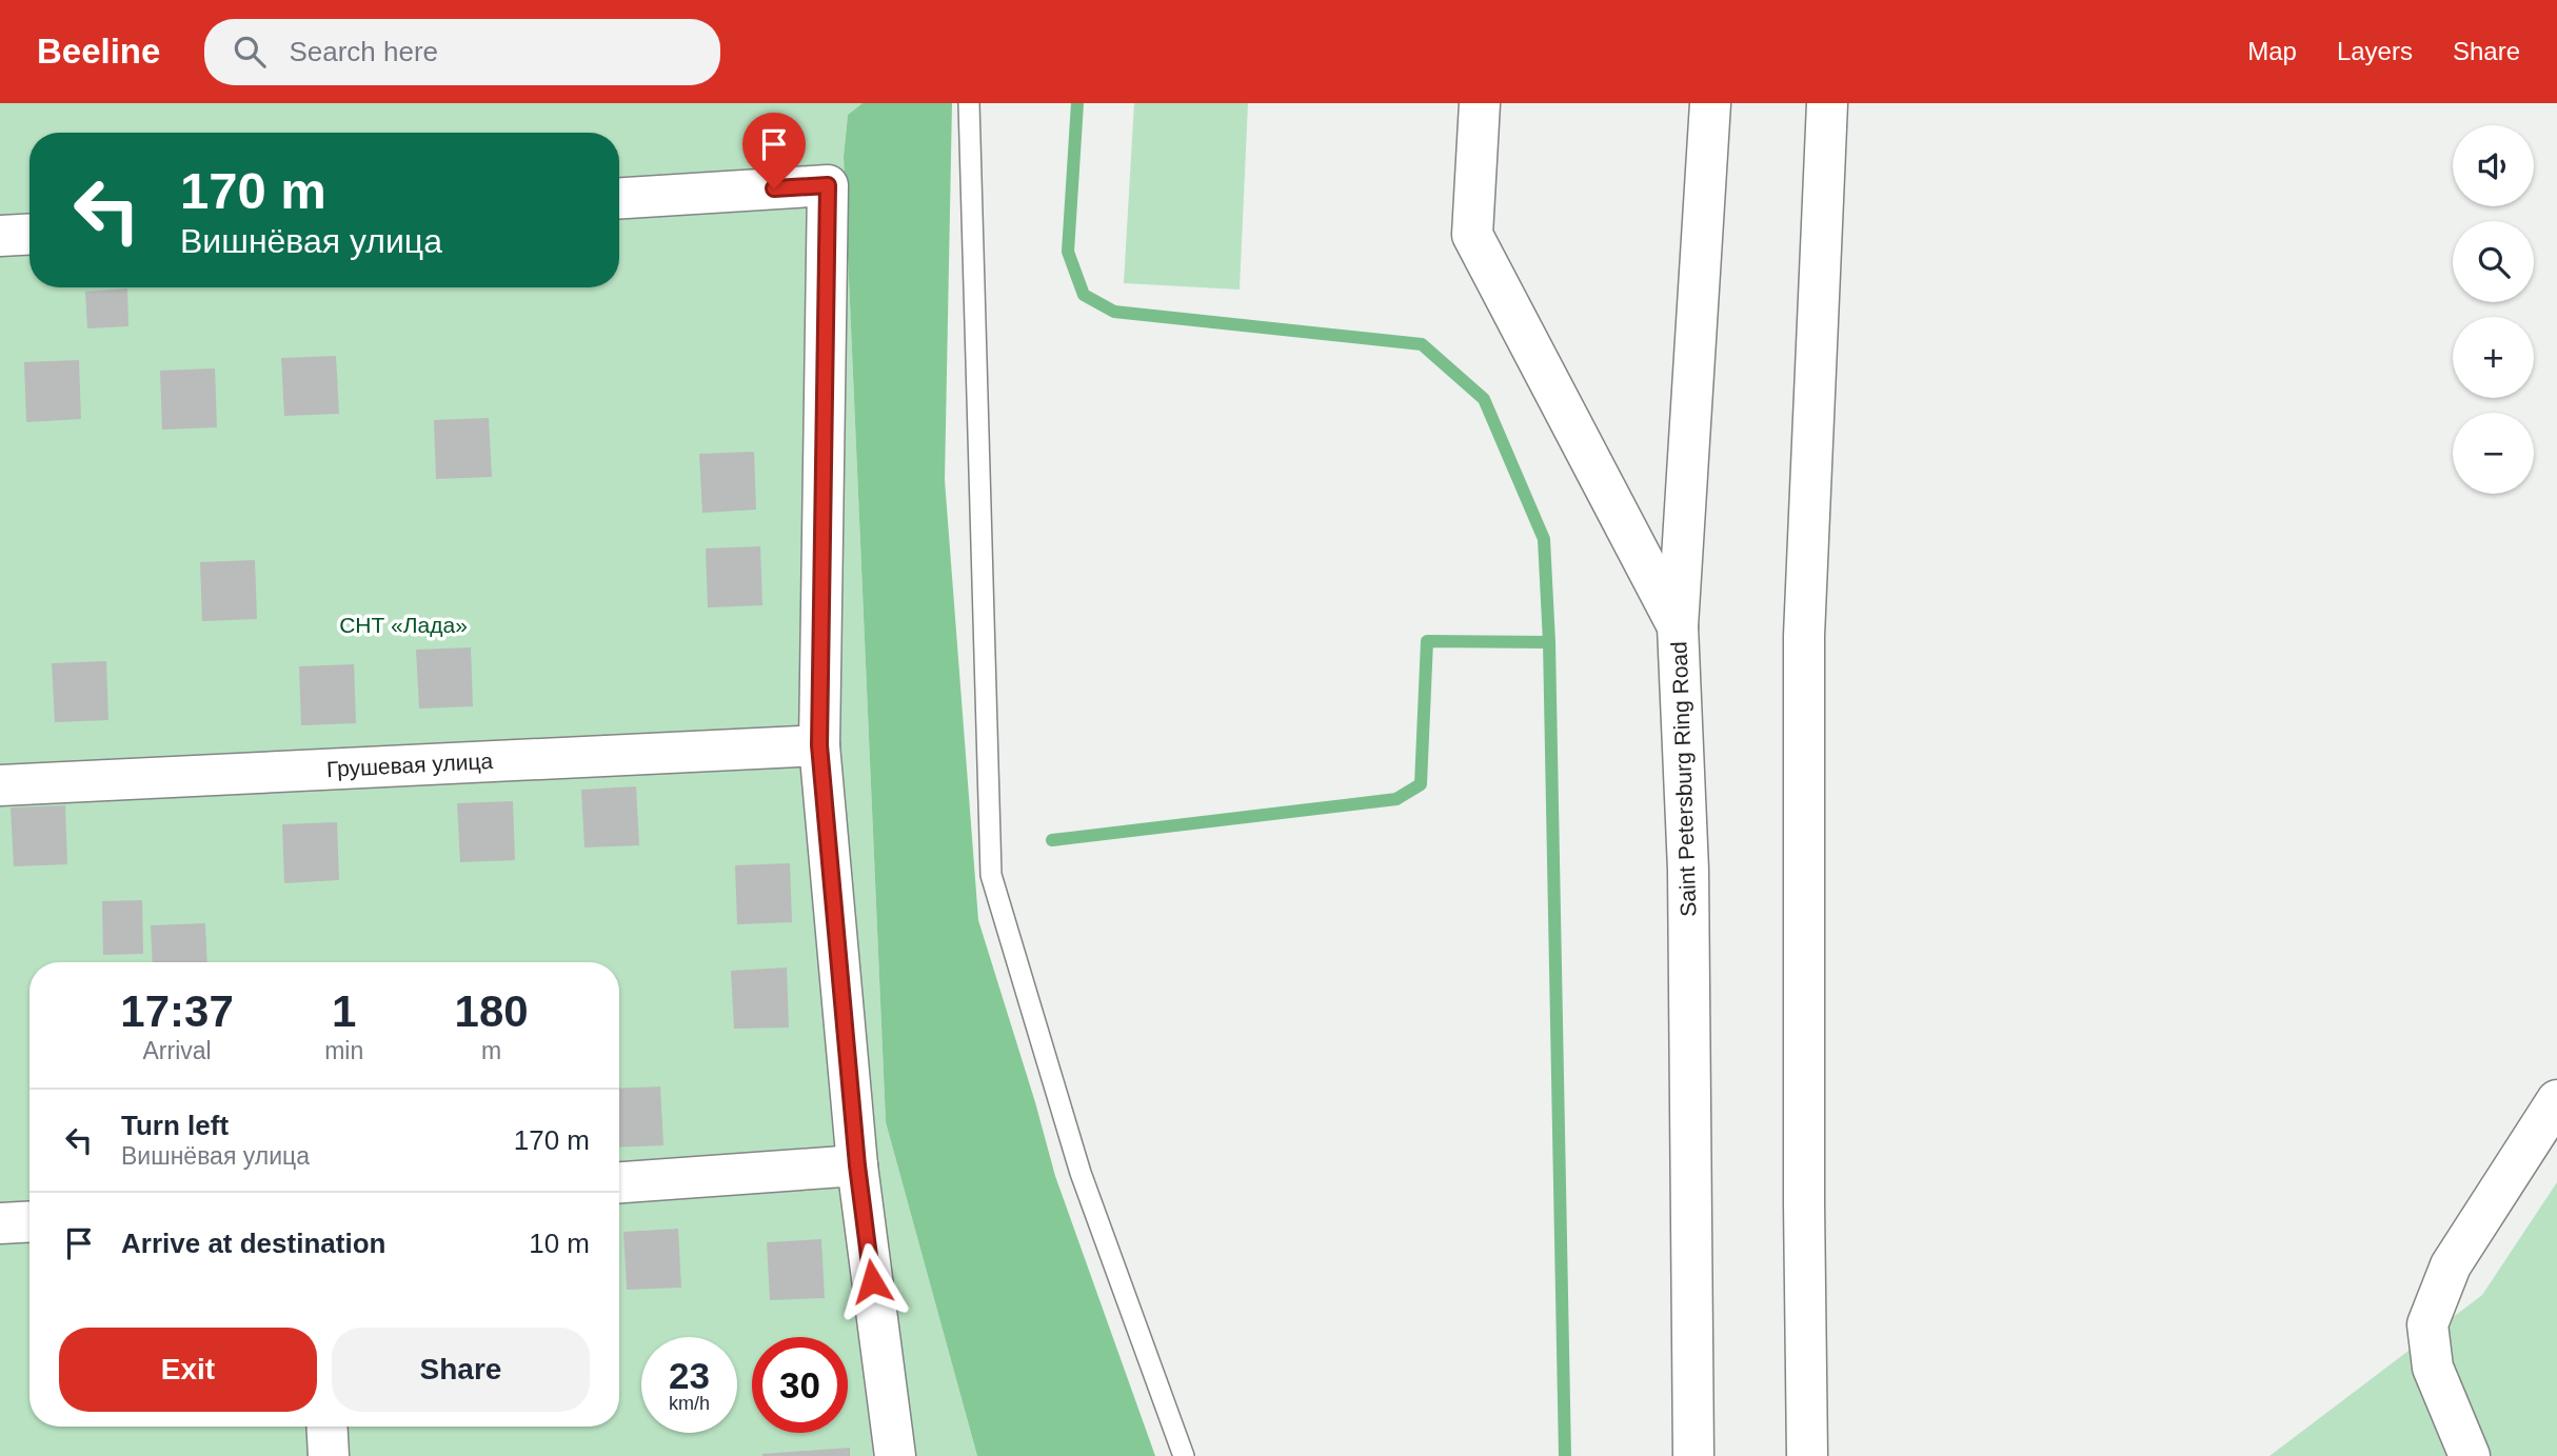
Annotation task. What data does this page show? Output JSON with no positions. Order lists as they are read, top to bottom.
{
  "streets": {
    "main road": ["Грушевая улица", "Saint Petersburg Ring Road"]
  },
  "parks": ["СНТ «Лада»"],
  "page": {
    "header": "Beeline",
    "search": "Search here",
    "nav": ["Map", "Layers", "Share"],
    "map_buttons": ["+", "−"],
    "turn": ["170 m", "Вишнёвая улица"],
    "eta": [
      "17:37",
      "Arrival",
      "1",
      "min",
      "180",
      "m"
    ],
    "list": [
      {
        "name": "Turn left",
        "note": "Вишнёвая улица",
        "value": "170 m"
      },
      {
        "name": "Arrive at destination",
        "value": "10 m"
      }
    ],
    "buttons": ["Exit", "Share"],
    "speed": "23 km/h",
    "limit": "30"
  }
}
